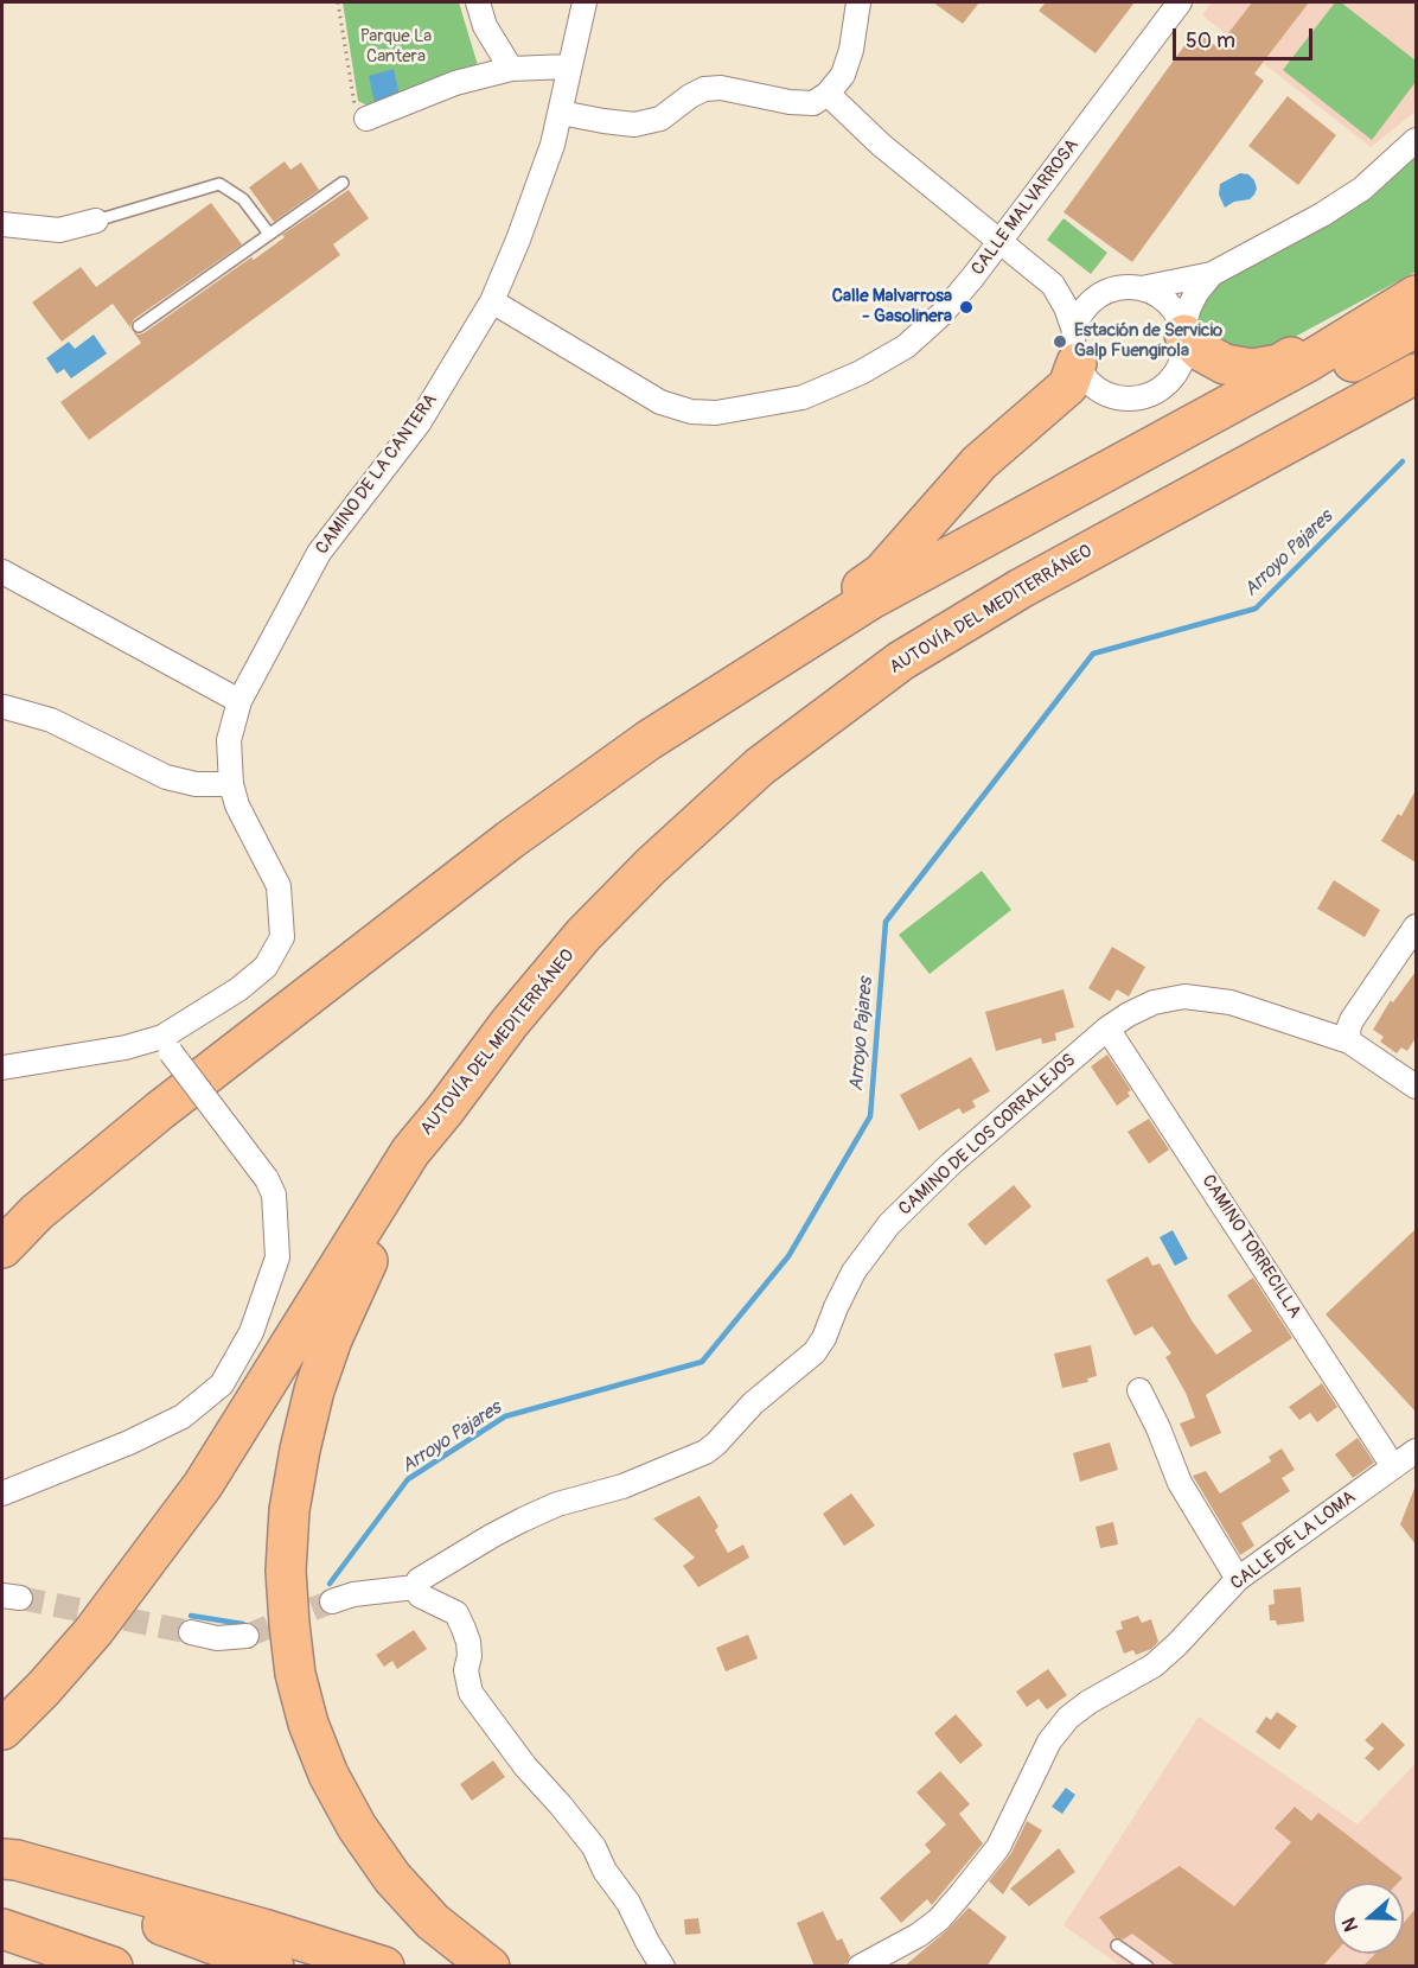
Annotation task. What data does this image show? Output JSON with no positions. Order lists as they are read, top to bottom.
{
  "streets": {
    "highway": ["AUTOVÍA DEL MEDITERRÁNEO"],
    "street": [
      "CALLE MALVARROSA",
      "CAMINO DE LA CANTERA",
      "CAMINO DE LOS CORRALEJOS",
      "CAMINO TORRECILLA",
      "CALLE DE LA LOMA"
    ]
  },
  "crossings": [
    ["CALLE MALVARROSA", "CAMINO DE LA CANTERA"],
    ["CAMINO DE LOS CORRALEJOS", "CAMINO TORRECILLA"],
    ["CAMINO TORRECILLA", "CALLE DE LA LOMA"]
  ],
  "water": ["Arroyo Pajares"],
  "parks": ["Parque La Cantera"],
  "places": ["Calle Malvarrosa - Gasolinera", "Estación de Servicio Galp Fuengirola"],
  "scale_bar": "50 m",
  "north": "left"
}
